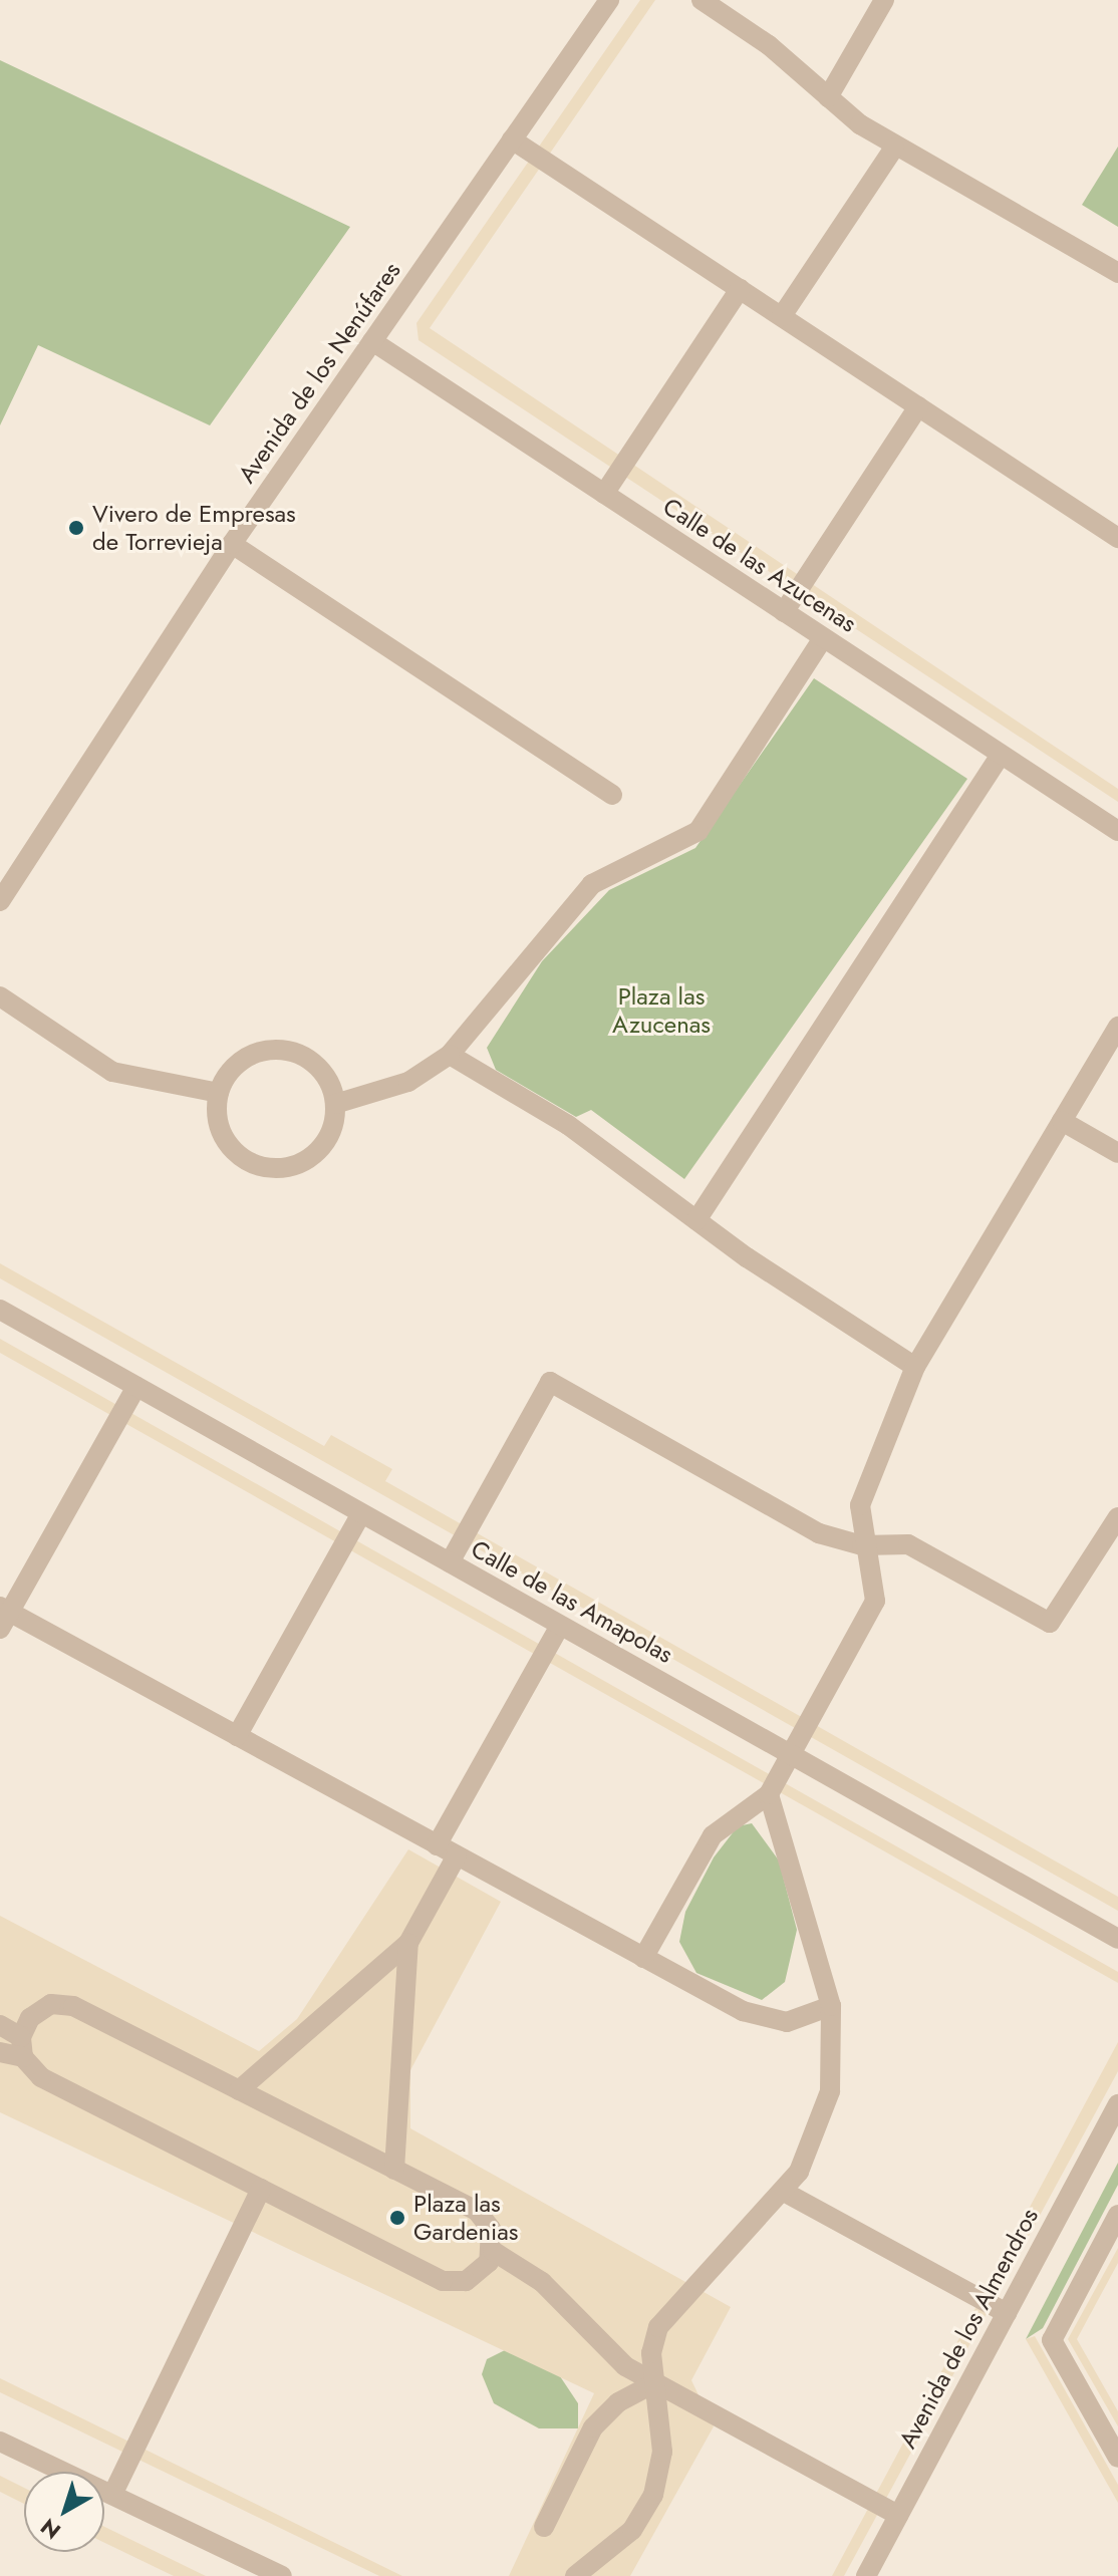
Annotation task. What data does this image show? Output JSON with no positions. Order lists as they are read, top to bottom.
{
  "streets": {
    "street": [
      "Avenida de los Nenúfares",
      "Calle de las Azucenas",
      "Calle de las Amapolas",
      "Avenida de los Almendros"
    ]
  },
  "crossings": [
    ["Avenida de los Nenúfares", "Calle de las Azucenas"]
  ],
  "parks": ["Plaza las Azucenas"],
  "places": ["Vivero de Empresas de Torrevieja", "Plaza las Gardenias"],
  "north": "bottom left"
}
